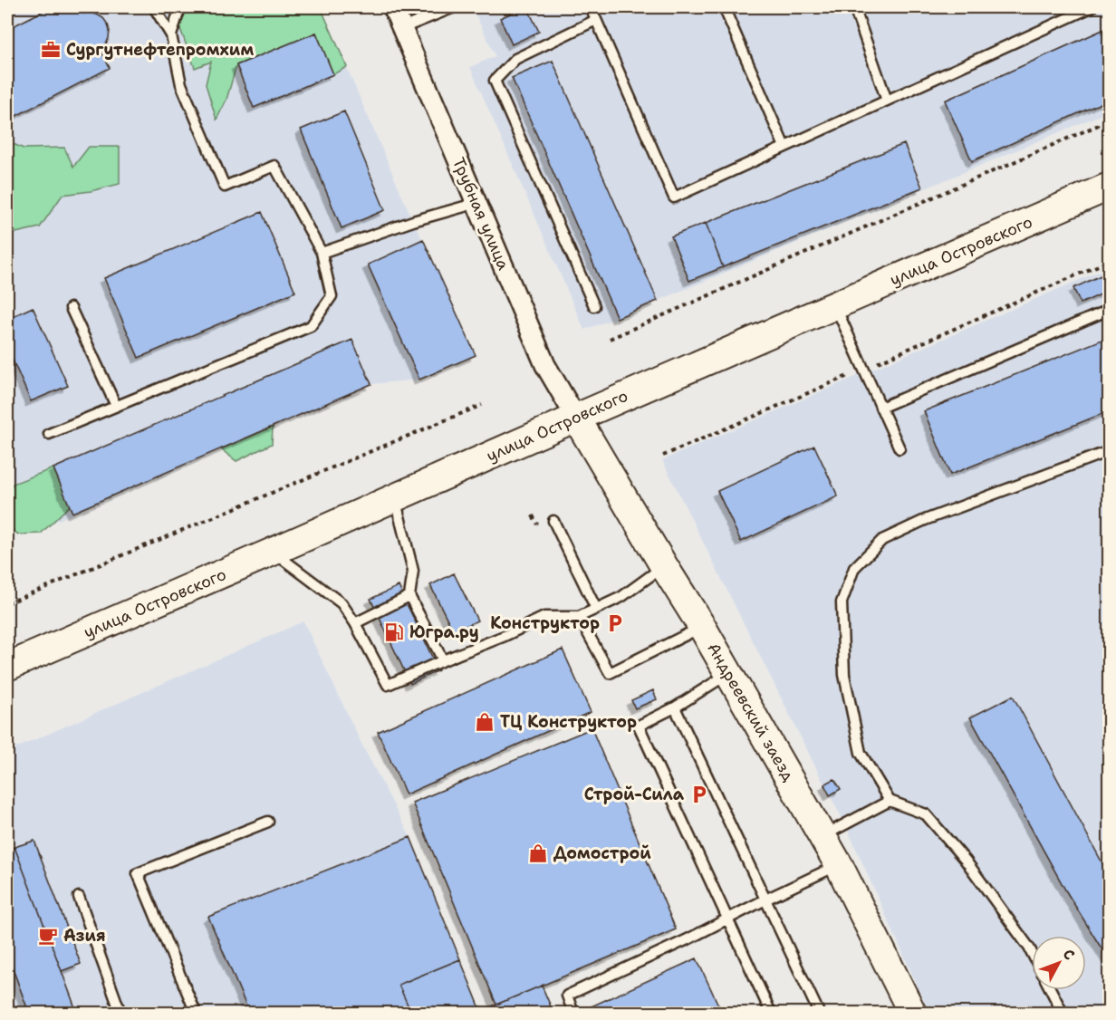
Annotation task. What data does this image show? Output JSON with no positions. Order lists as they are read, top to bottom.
{
  "streets": {
    "main road": ["улица Островского", "Андреевский заезд"],
    "street": ["Трубная улица"]
  },
  "crossings": [
    ["Трубная улица", "улица Островского"],
    ["Трубная улица", "Андреевский заезд"],
    ["улица Островского", "Андреевский заезд"]
  ],
  "places": {
    "office": ["Сургутнефтепромхим"],
    "parking": ["Конструктор", "Строй-Сила"],
    "fuel station": ["Югра.ру"],
    "shop": ["ТЦ Конструктор", "Домострой"],
    "cafe": ["Азия"]
  },
  "north": "top right"
}
